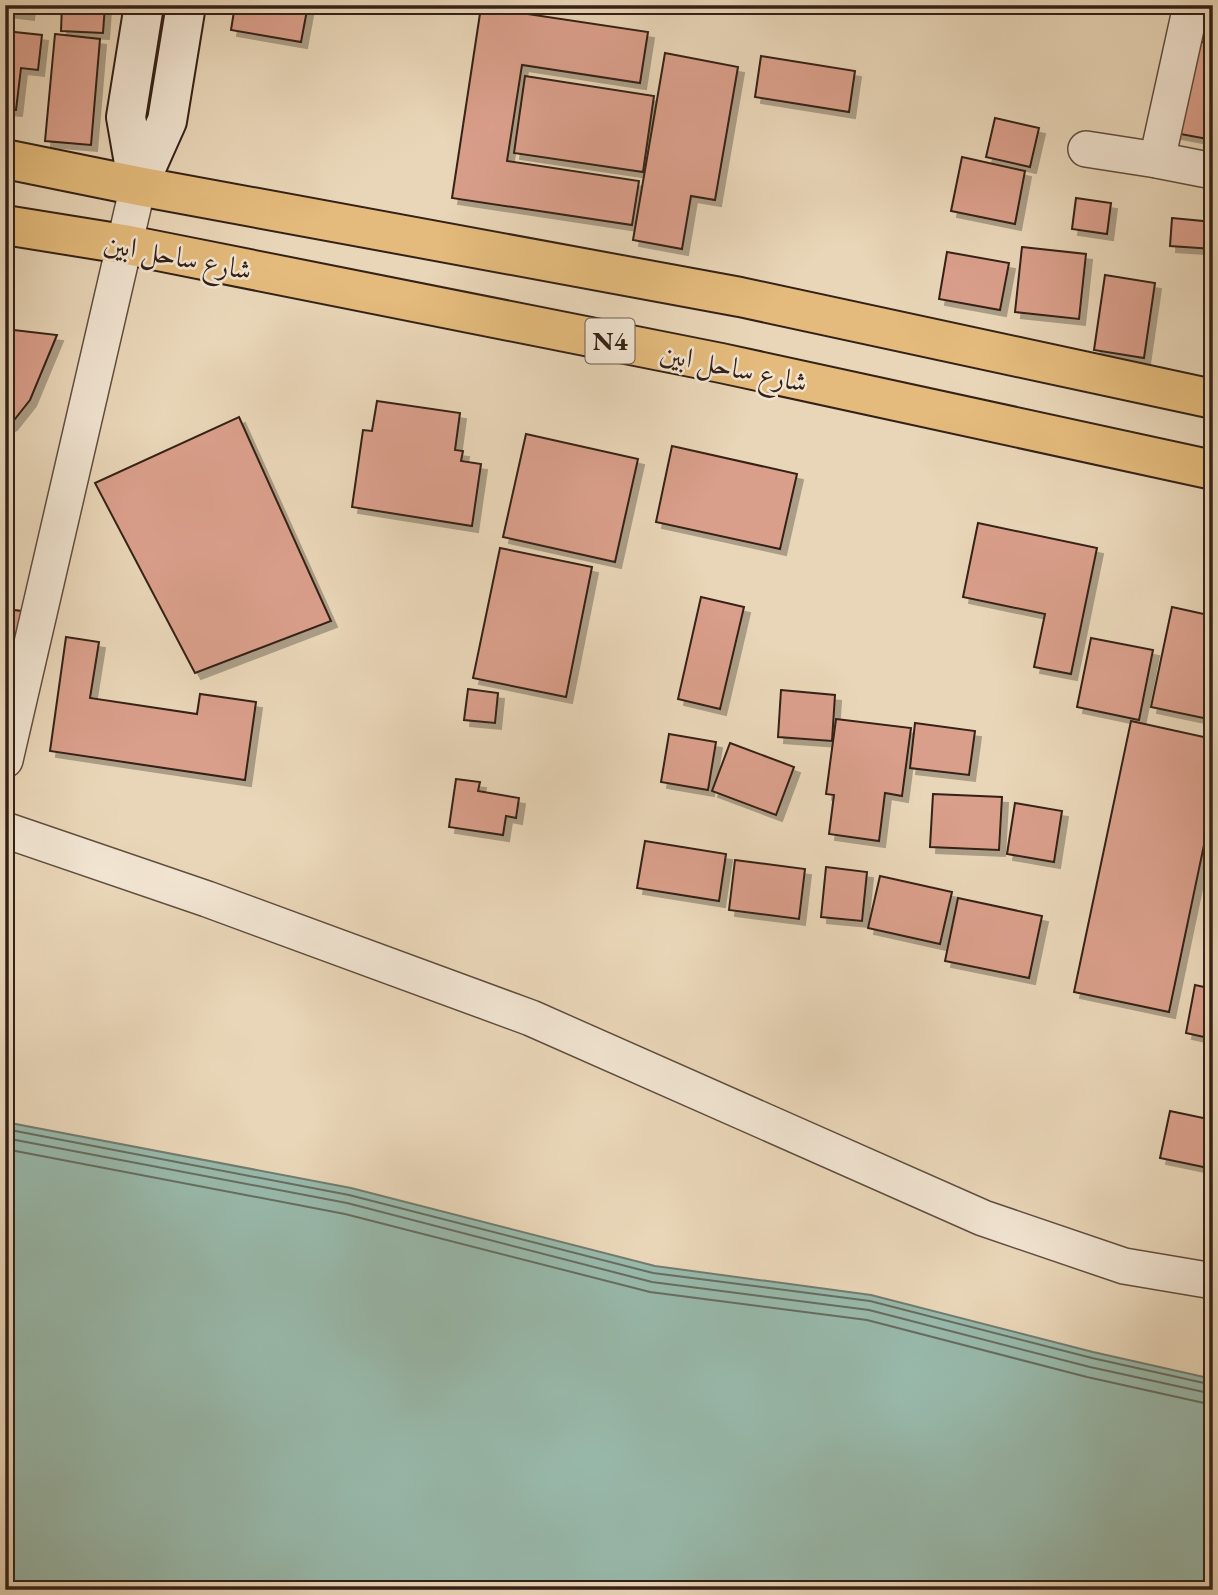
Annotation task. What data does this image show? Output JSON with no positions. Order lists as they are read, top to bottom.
{
  "streets": {
    "highway": ["شارع ساحل ابين", "N4"]
  }
}
